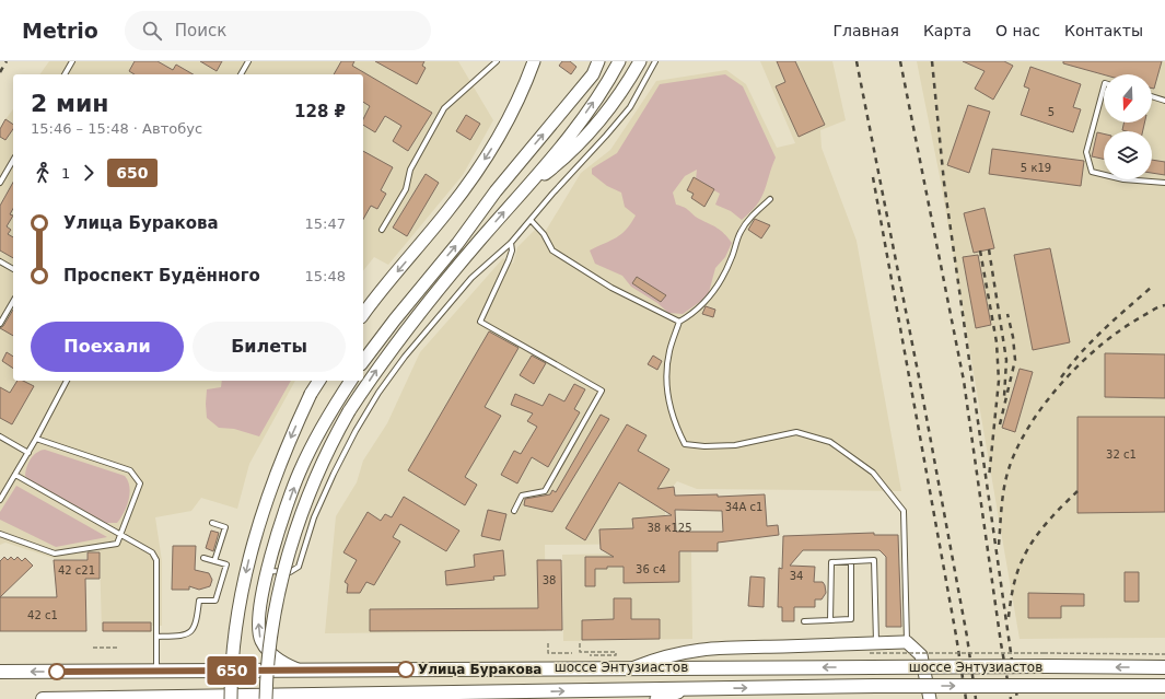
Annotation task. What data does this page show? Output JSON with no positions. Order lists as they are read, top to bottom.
{
  "streets": {
    "main road": ["шоссе Энтузиастов"]
  },
  "places": ["Улица Буракова"],
  "lines": ["bus line 650"],
  "house_numbers": [
    "5",
    "5 к19",
    "32 с1",
    "34А с1",
    "38 к125",
    "36 с4",
    "42 с21",
    "34",
    "38",
    "42 с1"
  ],
  "north": "bottom",
  "page": {
    "header": "Metrio",
    "search": "Поиск",
    "nav": [
      "Главная",
      "Карта",
      "О нас",
      "Контакты"
    ],
    "on_map": "650",
    "heading": ["2 мин", "15:46 – 15:48 · Автобус", "128 ₽"],
    "legs": ["1", "650"],
    "list": [
      {
        "name": "Улица Буракова",
        "value": "15:47"
      },
      {
        "name": "Проспект Будённого",
        "value": "15:48"
      }
    ],
    "buttons": ["Поехали", "Билеты"]
  }
}
